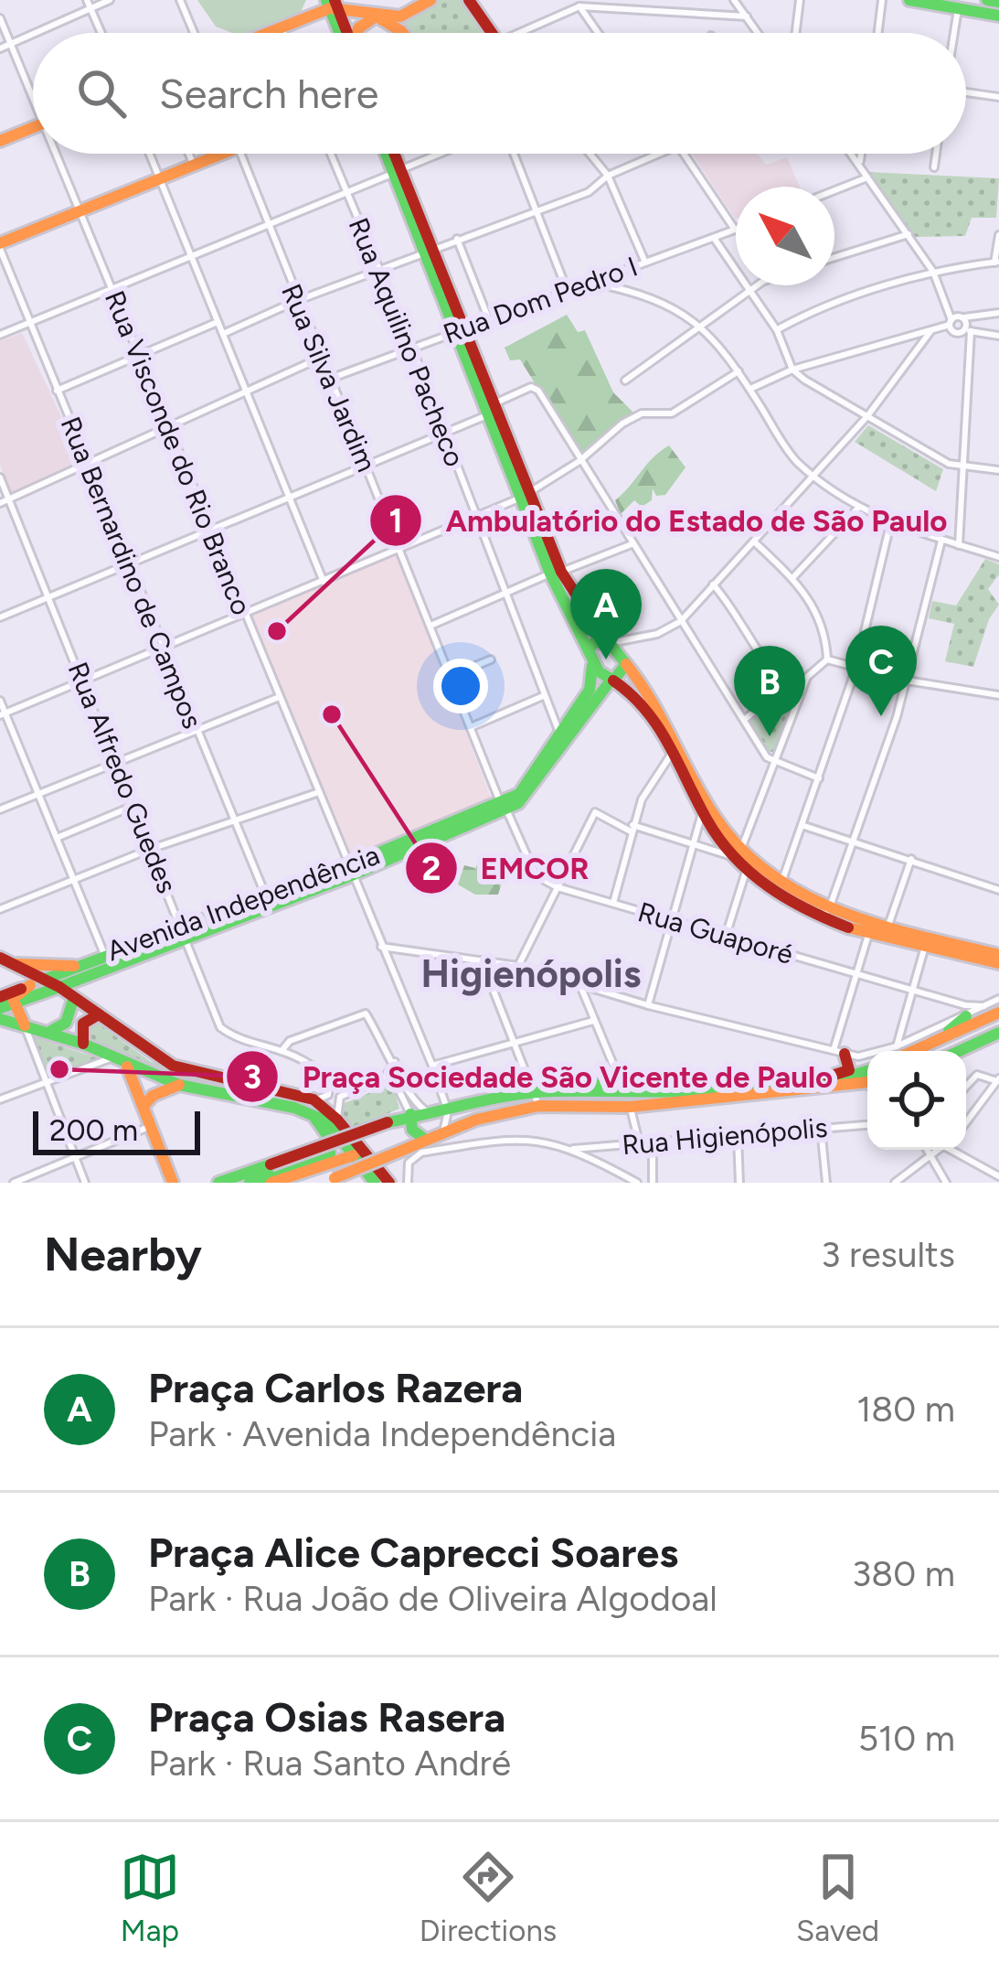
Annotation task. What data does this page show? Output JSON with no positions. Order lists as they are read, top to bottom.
{
  "streets": {
    "main road": ["Avenida Independência"],
    "street": [
      "Rua Dom Pedro I",
      "Rua Aquilino Pacheco",
      "Rua Silva Jardim",
      "Rua Visconde do Rio Branco",
      "Rua Bernardino de Campos",
      "Rua Alfredo Guedes",
      "Rua Guaporé",
      "Rua Higienópolis"
    ]
  },
  "crossings": [
    ["Rua Dom Pedro I", "Rua Aquilino Pacheco"],
    ["Rua Dom Pedro I", "Rua Silva Jardim"],
    ["Rua Aquilino Pacheco", "Avenida Independência"],
    ["Rua Silva Jardim", "Avenida Independência"],
    ["Rua Visconde do Rio Branco", "Avenida Independência"],
    ["Rua Bernardino de Campos", "Avenida Independência"],
    ["Rua Alfredo Guedes", "Avenida Independência"]
  ],
  "districts": ["Higienópolis"],
  "places": ["Ambulatório do Estado de São Paulo", "EMCOR", "Praça Sociedade São Vicente de Paulo"],
  "scale_bar": "200 m",
  "north": "top left",
  "page": {
    "search": "Search here",
    "pins": ["A", "C", "B"],
    "scale": "200 m",
    "heading": ["Nearby", "3 results"],
    "list": [
      {
        "mark": "A",
        "name": "Praça Carlos Razera",
        "note": "Park · Avenida Independência",
        "value": "180 m"
      },
      {
        "mark": "B",
        "name": "Praça Alice Caprecci Soares",
        "note": "Park · Rua João de Oliveira Algodoal",
        "value": "380 m"
      },
      {
        "mark": "C",
        "name": "Praça Osias Rasera",
        "note": "Park · Rua Santo André",
        "value": "510 m"
      }
    ],
    "nav": ["Map", "Directions", "Saved"]
  }
}
